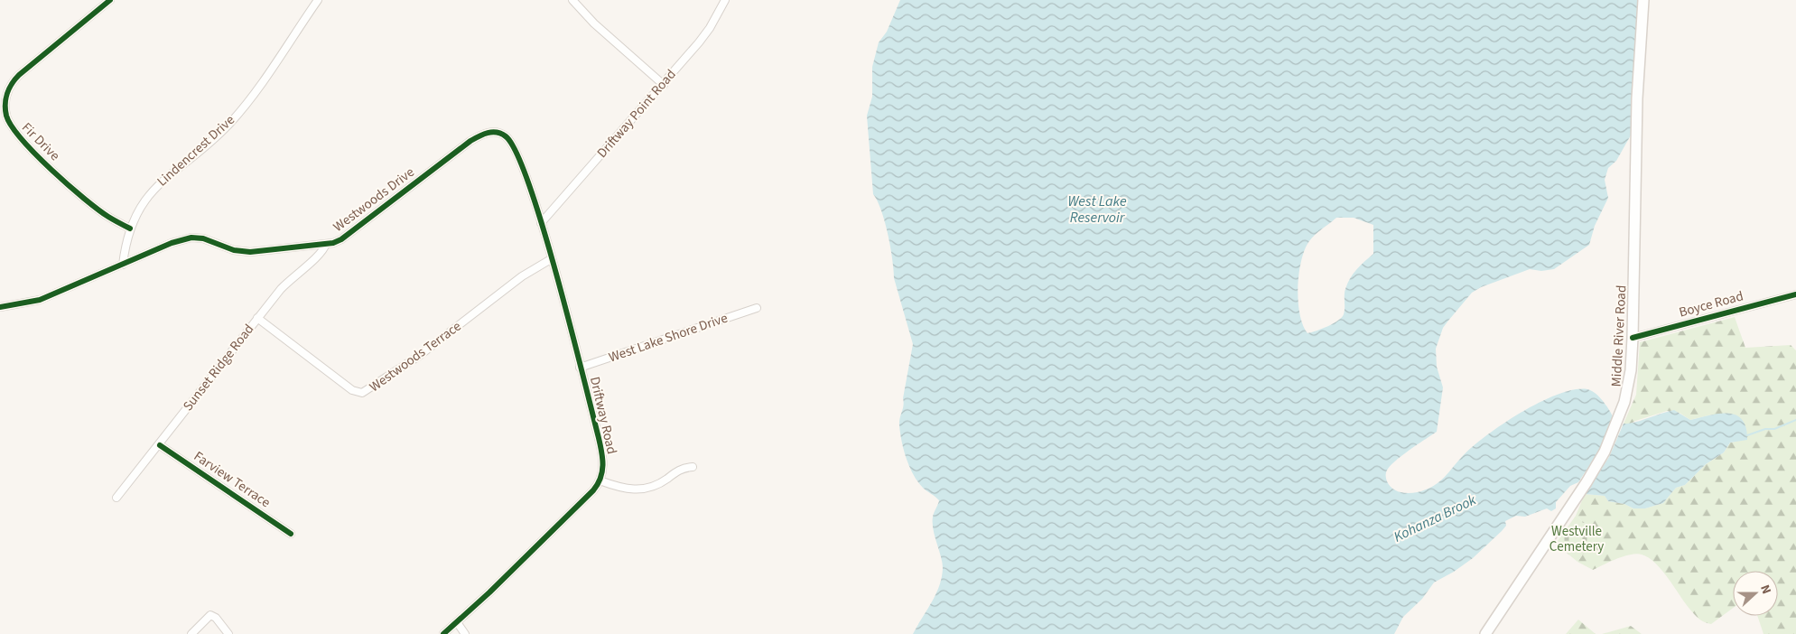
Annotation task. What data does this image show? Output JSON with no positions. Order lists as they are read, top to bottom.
{
  "streets": {
    "main road": ["Middle River Road"],
    "street": [
      "Driftway Point Road",
      "Fir Drive",
      "Lindencrest Drive",
      "Westwoods Drive",
      "Boyce Road",
      "West Lake Shore Drive",
      "Westwoods Terrace",
      "Sunset Ridge Road",
      "Driftway Road",
      "Farview Terrace"
    ]
  },
  "crossings": [
    ["Driftway Point Road", "Westwoods Drive"],
    ["Driftway Point Road", "Driftway Road"],
    ["Fir Drive", "Lindencrest Drive"],
    ["Lindencrest Drive", "Westwoods Drive"],
    ["Westwoods Drive", "Sunset Ridge Road"],
    ["Westwoods Drive", "Driftway Road"],
    ["Boyce Road", "Middle River Road"],
    ["West Lake Shore Drive", "Driftway Road"],
    ["Westwoods Terrace", "Sunset Ridge Road"],
    ["Westwoods Terrace", "Driftway Road"],
    ["Sunset Ridge Road", "Farview Terrace"]
  ],
  "water": ["West Lake Reservoir", "Kohanza Brook"],
  "parks": ["Westville Cemetery"],
  "north": "right"
}
